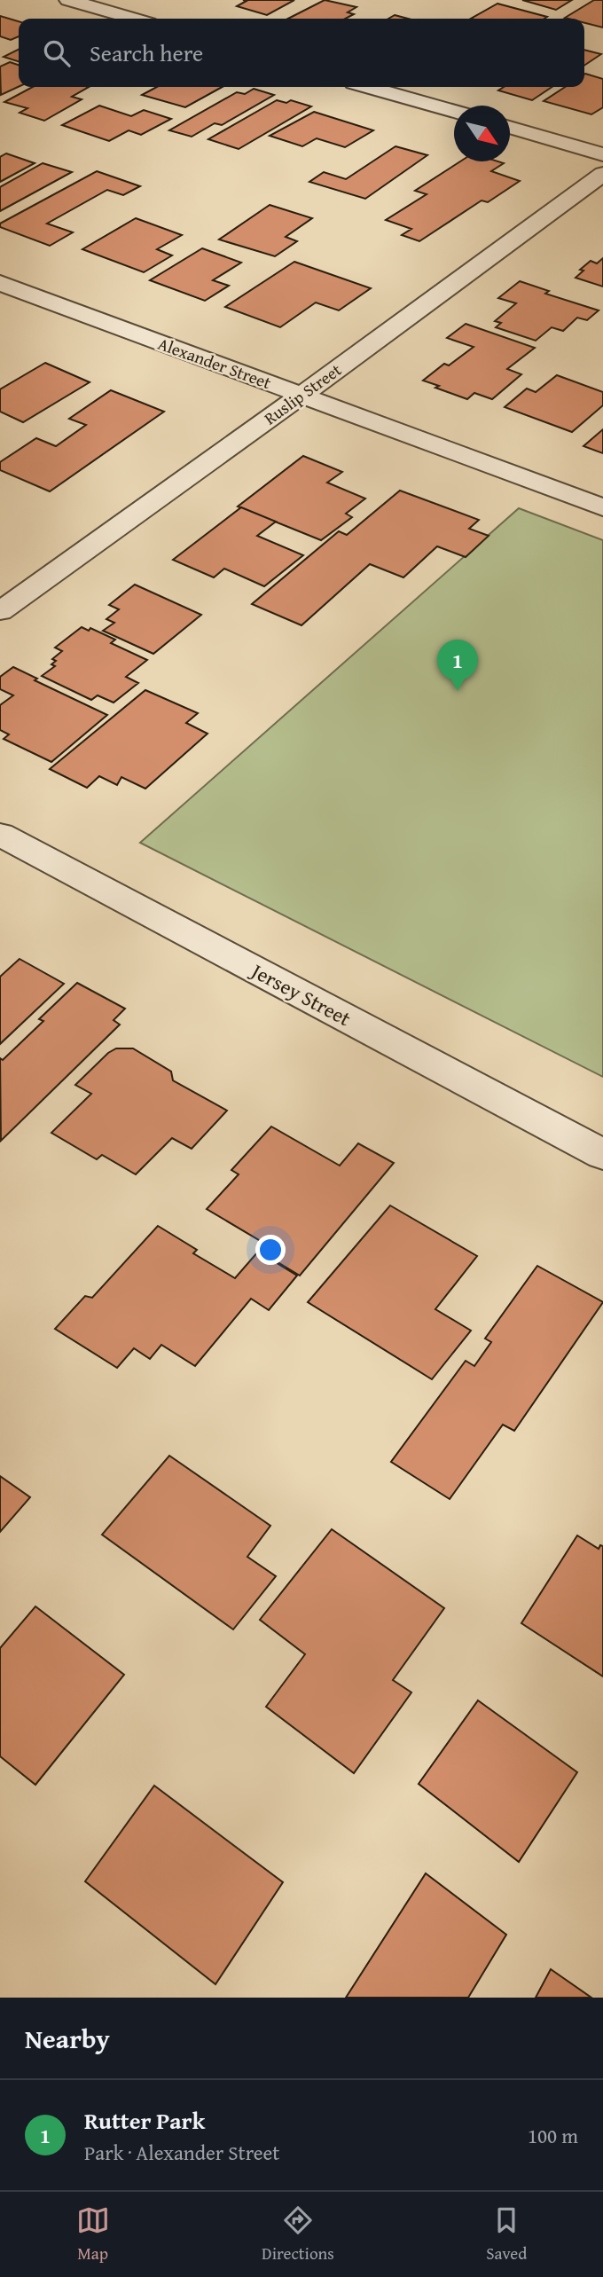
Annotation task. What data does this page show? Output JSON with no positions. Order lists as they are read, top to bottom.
{
  "streets": {
    "street": ["Alexander Street", "Ruslip Street", "Jersey Street"]
  },
  "crossings": [
    ["Alexander Street", "Ruslip Street"]
  ],
  "north": "bottom right",
  "page": {
    "search": "Search here",
    "pins": "1",
    "heading": "Nearby",
    "list": [
      {
        "mark": "1",
        "name": "Rutter Park",
        "note": "Park · Alexander Street",
        "value": "100 m"
      }
    ],
    "nav": ["Map", "Directions", "Saved"]
  }
}
